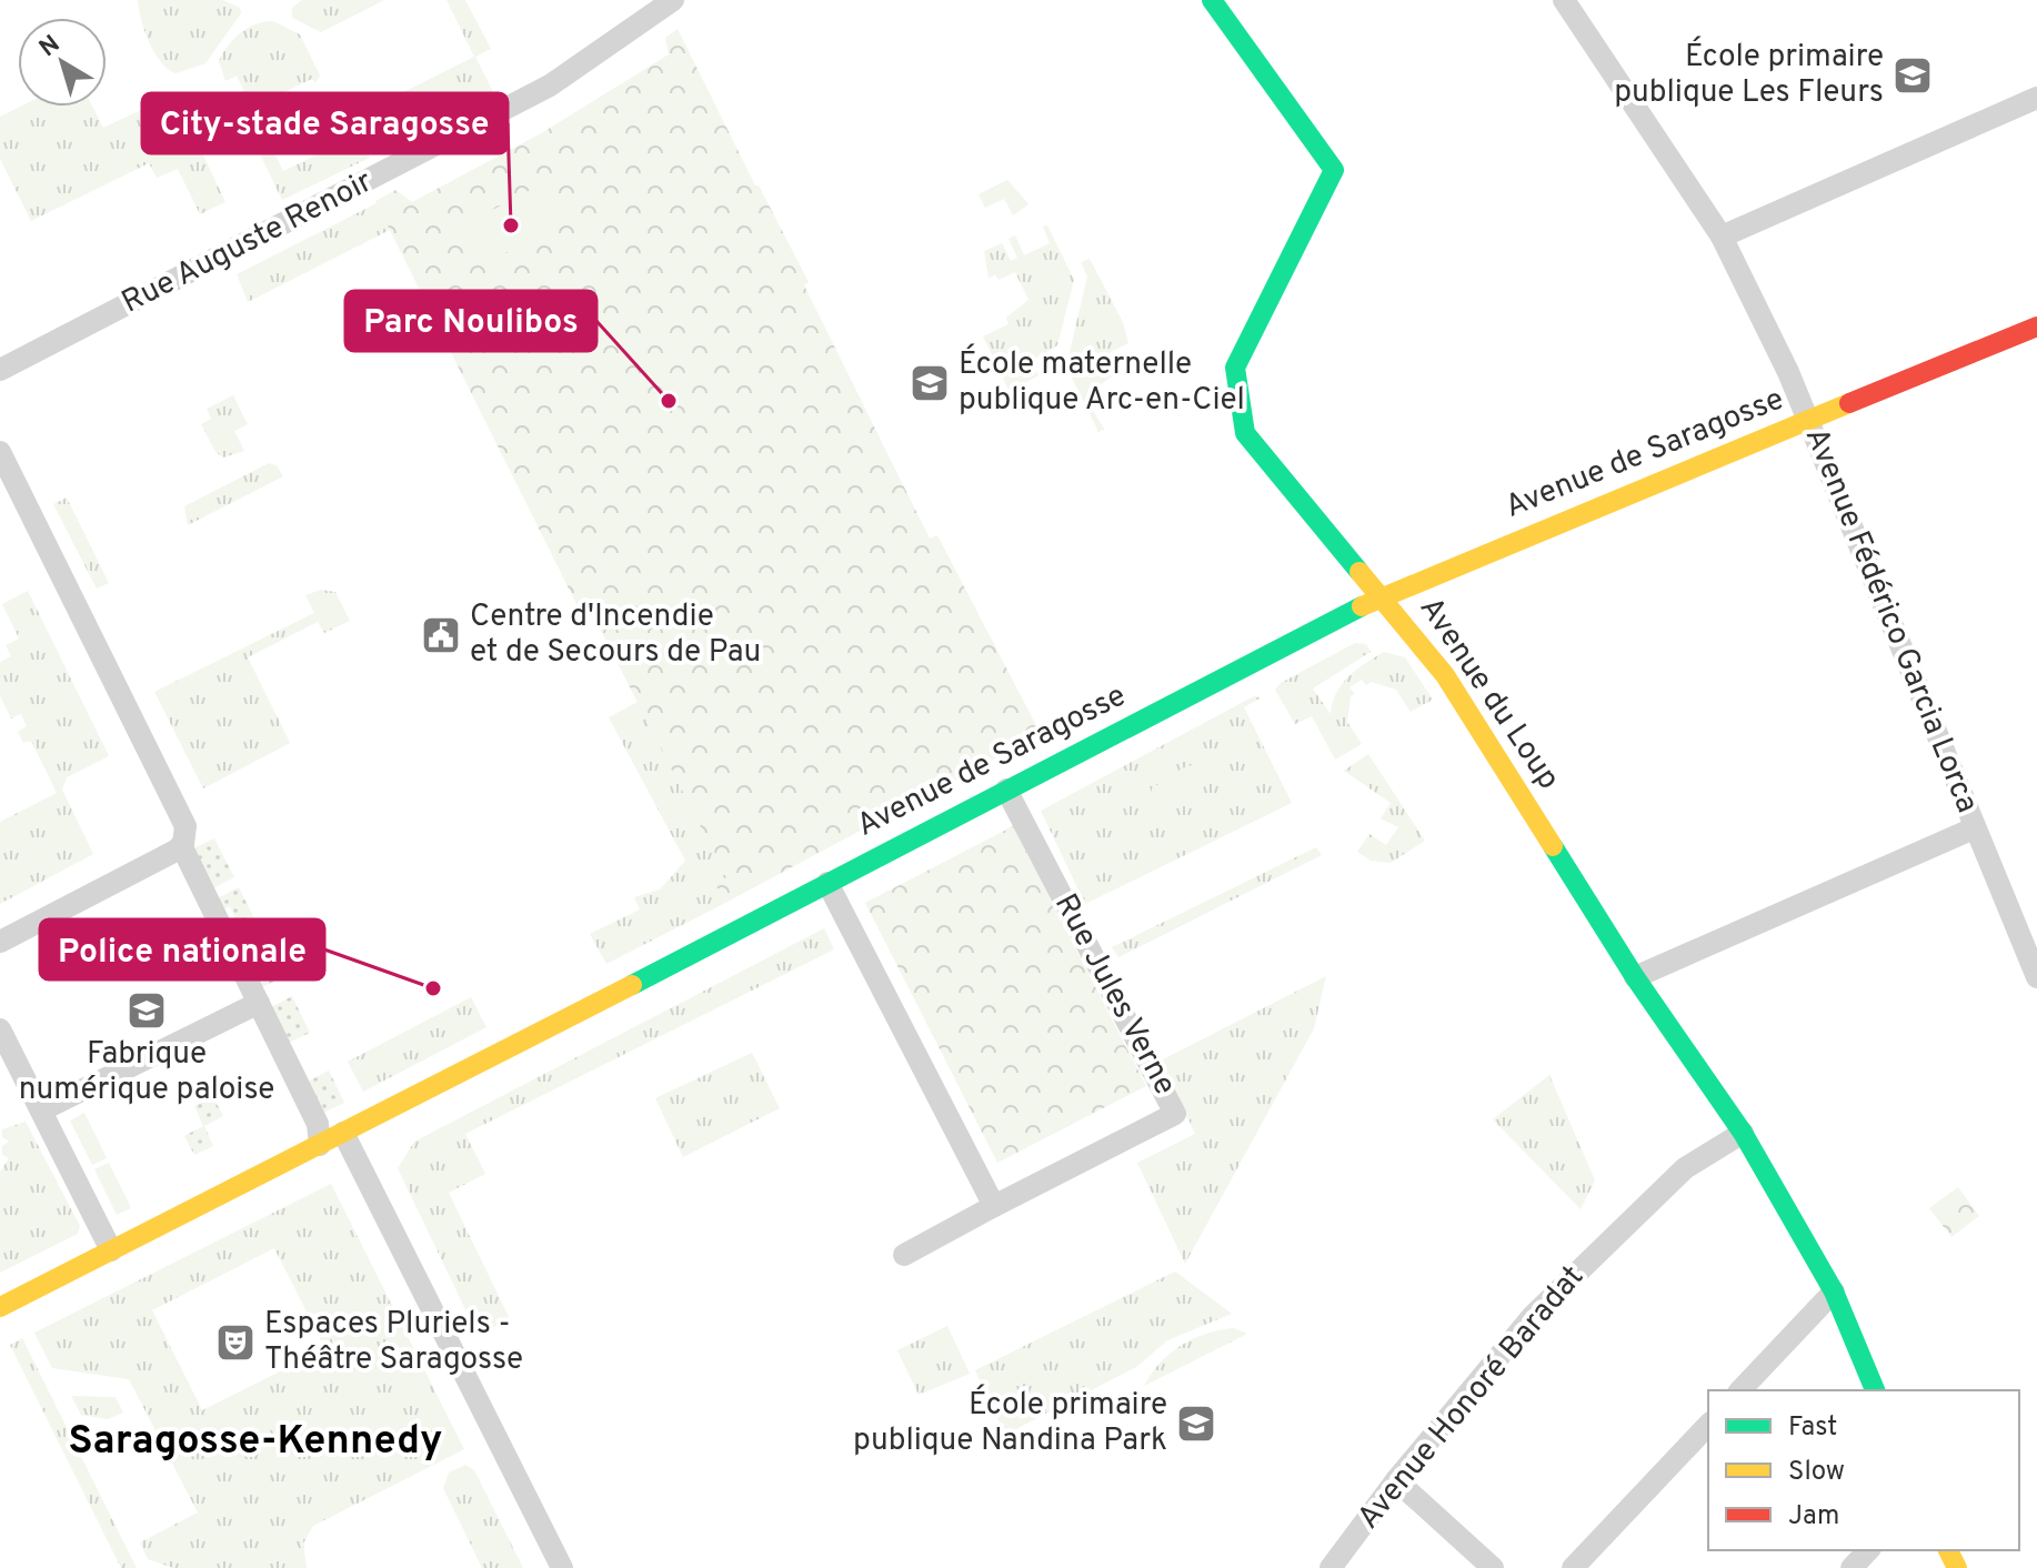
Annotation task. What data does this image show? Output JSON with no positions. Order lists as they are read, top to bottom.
{
  "streets": {
    "street": [
      "Rue Auguste Renoir",
      "Avenue de Saragosse",
      "Avenue Fédérico Garcia Lorca",
      "Avenue du Loup",
      "Rue Jules Verne",
      "Avenue Honoré Baradat"
    ]
  },
  "crossings": [
    ["Avenue de Saragosse", "Avenue Fédérico Garcia Lorca"],
    ["Avenue de Saragosse", "Avenue du Loup"],
    ["Avenue de Saragosse", "Rue Jules Verne"],
    ["Avenue du Loup", "Avenue Honoré Baradat"]
  ],
  "districts": ["Saragosse-Kennedy"],
  "places": {
    "school or university": [
      "École primaire publique Les Fleurs",
      "École maternelle publique Arc-en-Ciel",
      "Fabrique numérique paloise",
      "École primaire publique Nandina Park"
    ],
    "other": ["City-stade Saragosse", "Parc Noulibos", "Police nationale"],
    "public building": ["Centre d'Incendie et de Secours de Pau"],
    "theatre": ["Espaces Pluriels - Théâtre Saragosse"]
  },
  "legend": ["Fast", "Slow", "Jam"],
  "north": "top left"
}
